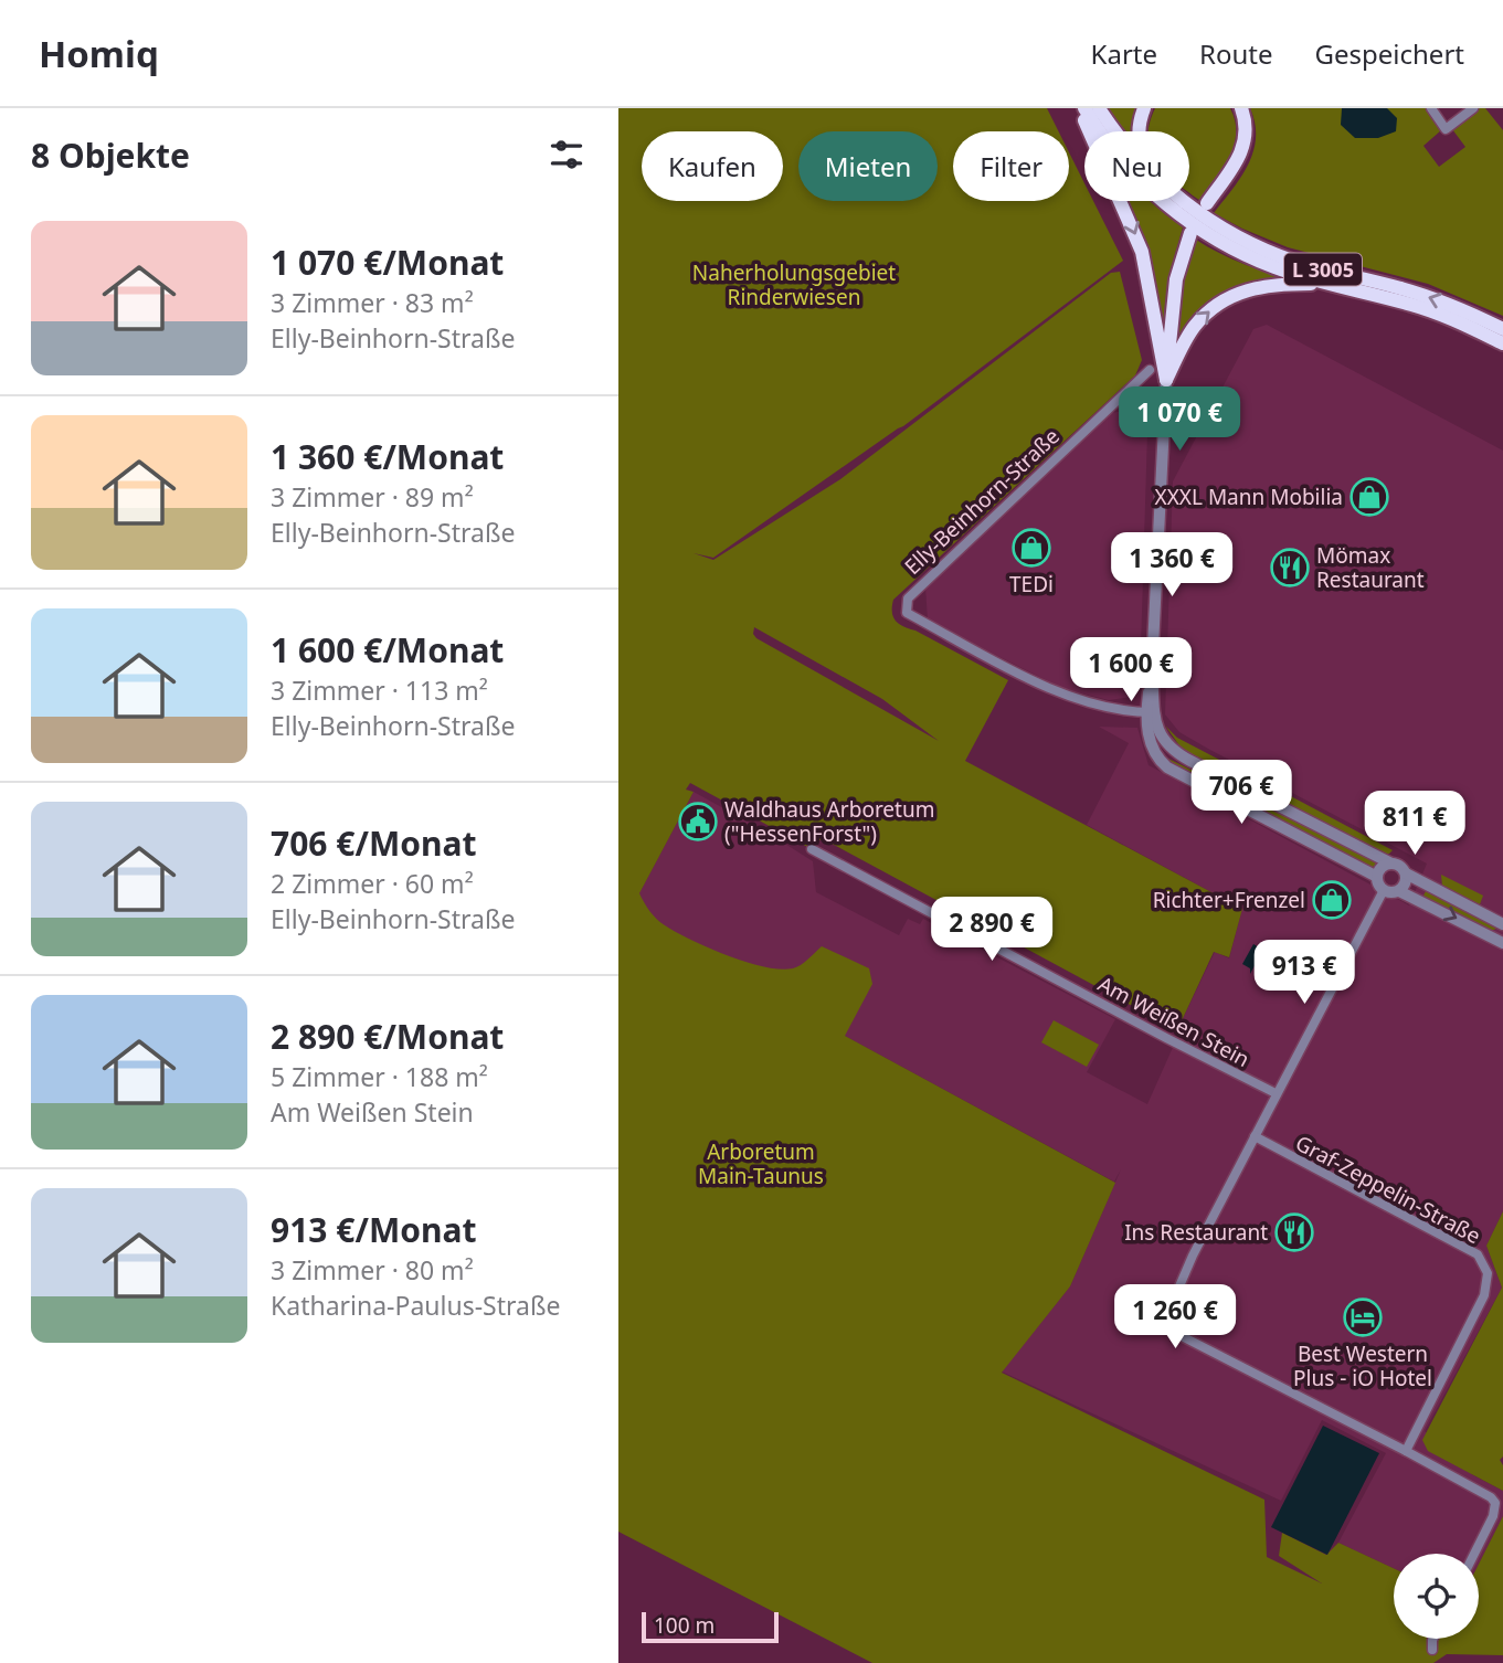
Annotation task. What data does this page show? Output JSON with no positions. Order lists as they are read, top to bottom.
{
  "streets": {
    "highway": ["L 3005"],
    "street": ["Elly-Beinhorn-Straße", "Am Weißen Stein", "Graf-Zeppelin-Straße"]
  },
  "parks": ["Naherholungsgebiet Rinderwiesen", "Arboretum Main-Taunus"],
  "places": {
    "shop": ["XXXL Mann Mobilia", "TEDi", "Richter+Frenzel"],
    "restaurant": ["Mömax Restaurant", "Ins Restaurant"],
    "public building": ["Waldhaus Arboretum (\"HessenForst\")"],
    "hotel": ["Best Western Plus - iO Hotel"]
  },
  "scale_bar": "100 m",
  "page": {
    "header": "Homiq",
    "nav": ["Karte", "Route", "Gespeichert"],
    "heading": "8 Objekte",
    "chip": [
      "Kaufen",
      "Mieten",
      "Filter",
      "Neu"
    ],
    "list": [
      {
        "name": "1 070 €/Monat",
        "note": "3 Zimmer · 83 m² · Elly-Beinhorn-Straße"
      },
      {
        "name": "1 360 €/Monat",
        "note": "3 Zimmer · 89 m² · Elly-Beinhorn-Straße"
      },
      {
        "name": "1 600 €/Monat",
        "note": "3 Zimmer · 113 m² · Elly-Beinhorn-Straße"
      },
      {
        "name": "706 €/Monat",
        "note": "2 Zimmer · 60 m² · Elly-Beinhorn-Straße"
      },
      {
        "name": "2 890 €/Monat",
        "note": "5 Zimmer · 188 m² · Am Weißen Stein"
      },
      {
        "name": "913 €/Monat",
        "note": "3 Zimmer · 80 m² · Katharina-Paulus-Straße"
      }
    ],
    "price": [
      "1 070 €",
      "1 360 €",
      "1 600 €",
      "706 €",
      "811 €",
      "2 890 €",
      "913 €",
      "1 260 €"
    ],
    "scale": "100 m"
  }
}
